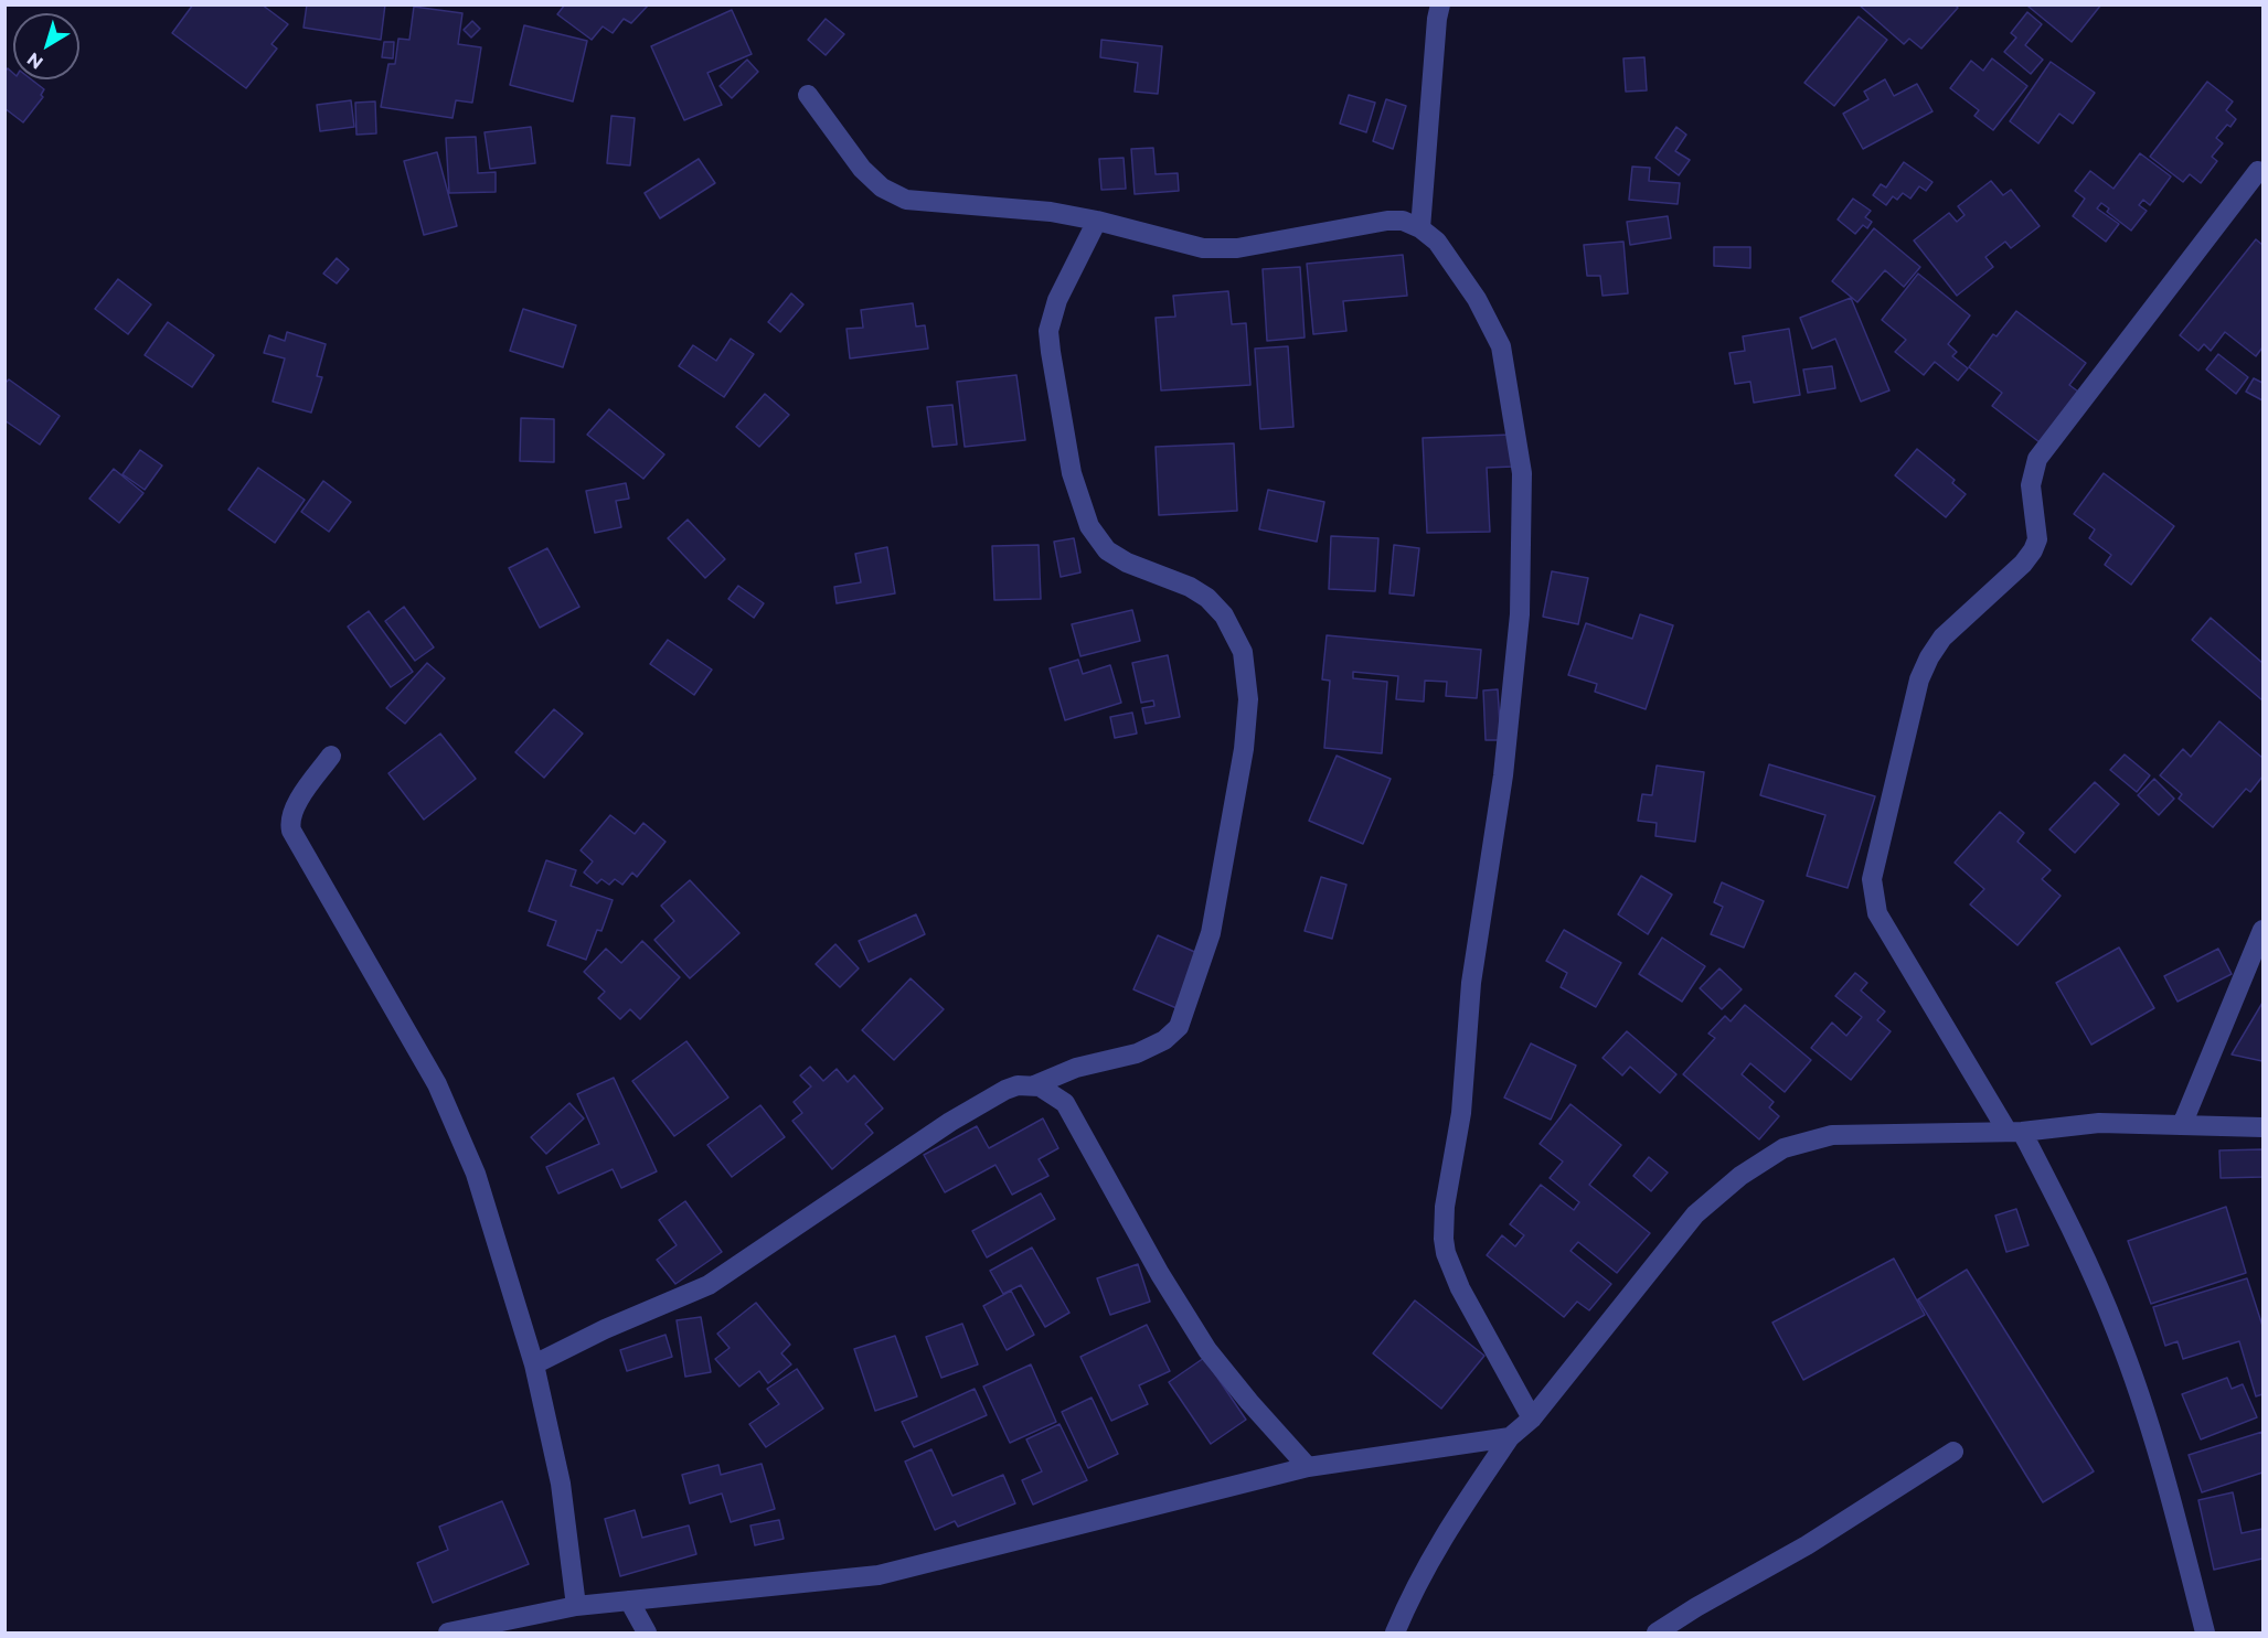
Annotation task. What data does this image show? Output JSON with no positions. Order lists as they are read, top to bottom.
{
  "north": "bottom left"
}
